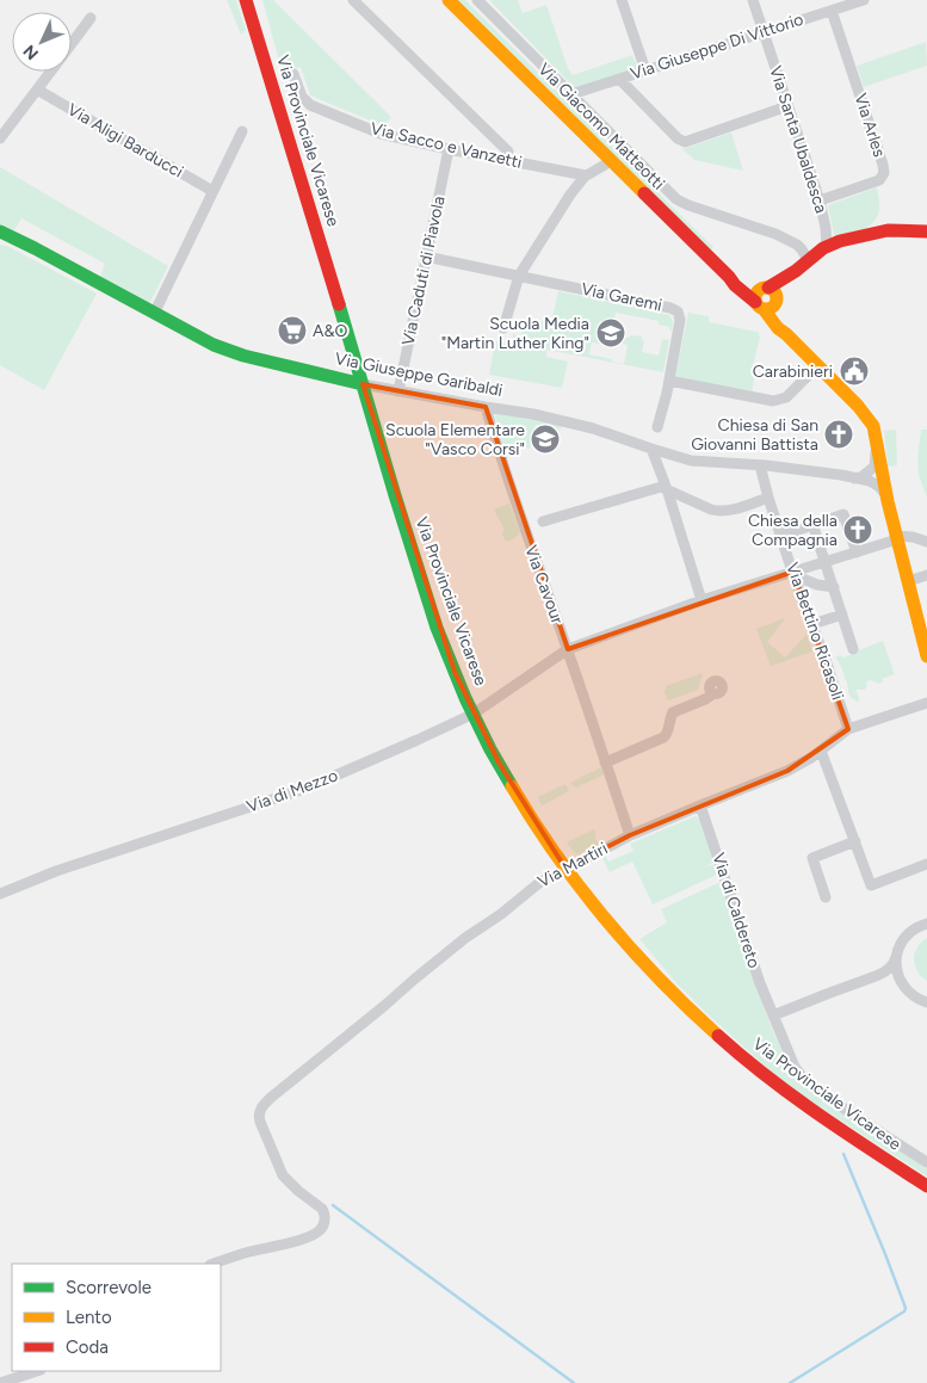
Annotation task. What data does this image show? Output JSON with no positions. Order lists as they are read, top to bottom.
{
  "streets": {
    "main road": ["Via Giacomo Matteotti", "Via Provinciale Vicarese", "Via Giuseppe Garibaldi"],
    "street": [
      "Via Giuseppe Di Vittorio",
      "Via Arles",
      "Via Santa Ubaldesca",
      "Via Aligi Barducci",
      "Via Sacco e Vanzetti",
      "Via Caduti di Piavola",
      "Via Garemi",
      "Via Cavour",
      "Via Bettino Ricasoli",
      "Via di Mezzo",
      "Via Martiri",
      "Via di Caldereto"
    ]
  },
  "crossings": [
    ["Via Giuseppe Di Vittorio", "Via Arles"],
    ["Via Giuseppe Di Vittorio", "Via Santa Ubaldesca"],
    ["Via Arles", "Via Santa Ubaldesca"],
    ["Via Provinciale Vicarese", "Via Giuseppe Garibaldi"],
    ["Via Provinciale Vicarese", "Via di Mezzo"],
    ["Via Provinciale Vicarese", "Via Martiri"],
    ["Via Sacco e Vanzetti", "Via Caduti di Piavola"],
    ["Via Caduti di Piavola", "Via Giuseppe Garibaldi"],
    ["Via Giuseppe Garibaldi", "Via Cavour"],
    ["Via Giuseppe Garibaldi", "Via Bettino Ricasoli"],
    ["Via Cavour", "Via di Mezzo"],
    ["Via Cavour", "Via Martiri"],
    ["Via Bettino Ricasoli", "Via di Mezzo"],
    ["Via Bettino Ricasoli", "Via Martiri"],
    ["Via Martiri", "Via di Caldereto"]
  ],
  "places": {
    "supermarket": ["A&O"],
    "school or university": ["Scuola Media \"Martin Luther King\"", "Scuola Elementare \"Vasco Corsi\""],
    "public building": ["Carabinieri"],
    "church": ["Chiesa di San Giovanni Battista", "Chiesa della Compagnia"]
  },
  "legend": ["Scorrevole", "Lento", "Coda"],
  "north": "bottom left"
}
